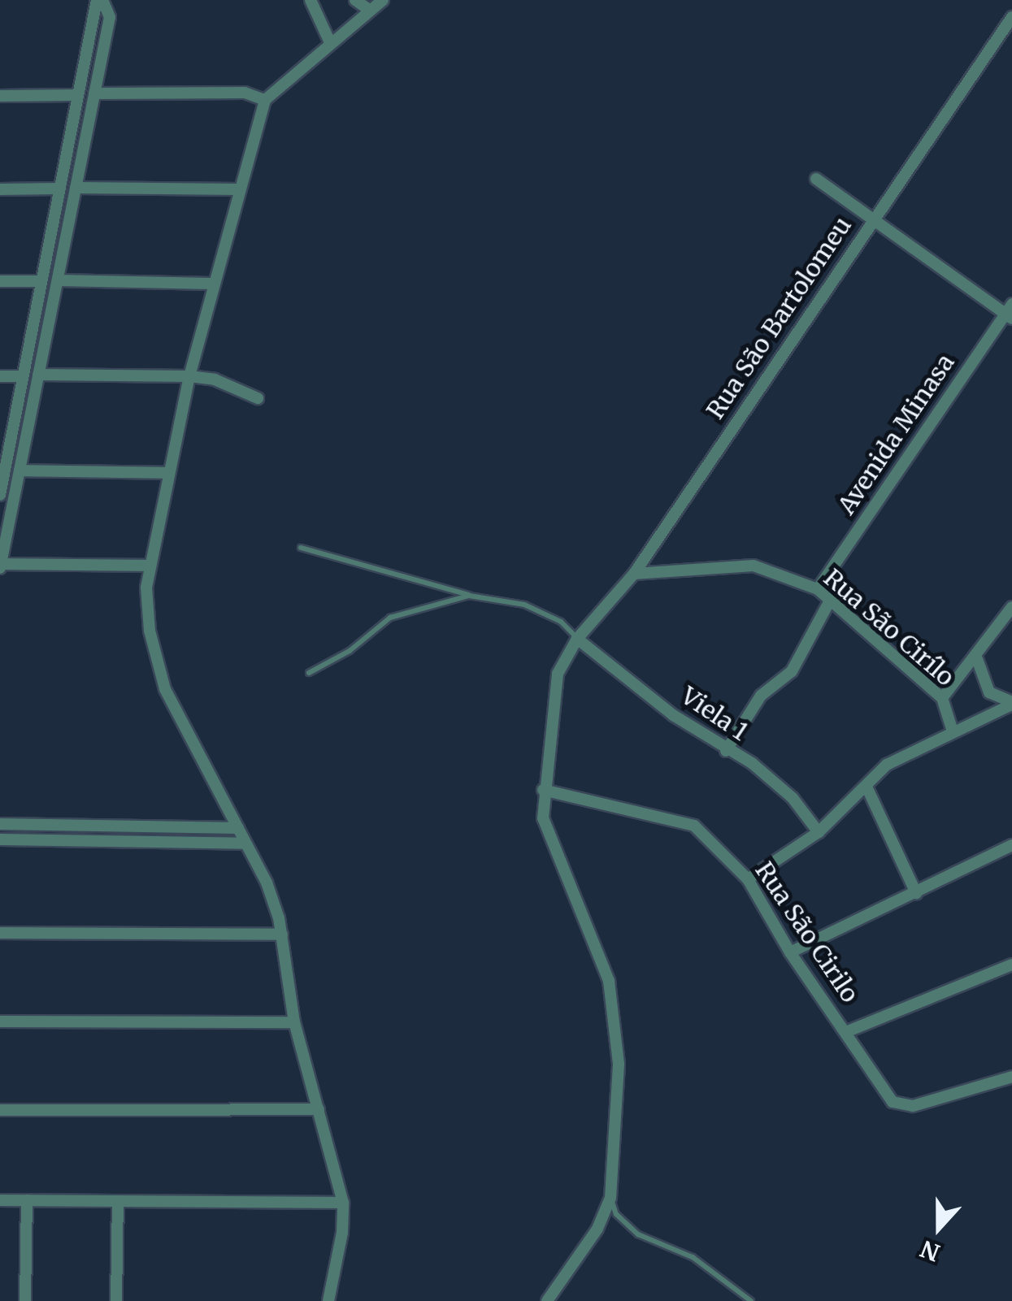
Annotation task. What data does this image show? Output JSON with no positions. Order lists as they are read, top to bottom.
{
  "streets": {
    "street": [
      "Rua São Bartolomeu",
      "Avenida Minasa",
      "Rua São Cirílo",
      "Viela 1",
      "Rua São Cirilo"
    ]
  },
  "crossings": [
    ["Rua São Bartolomeu", "Rua São Cirílo"],
    ["Rua São Bartolomeu", "Viela 1"],
    ["Avenida Minasa", "Rua São Cirílo"]
  ],
  "north": "bottom"
}
